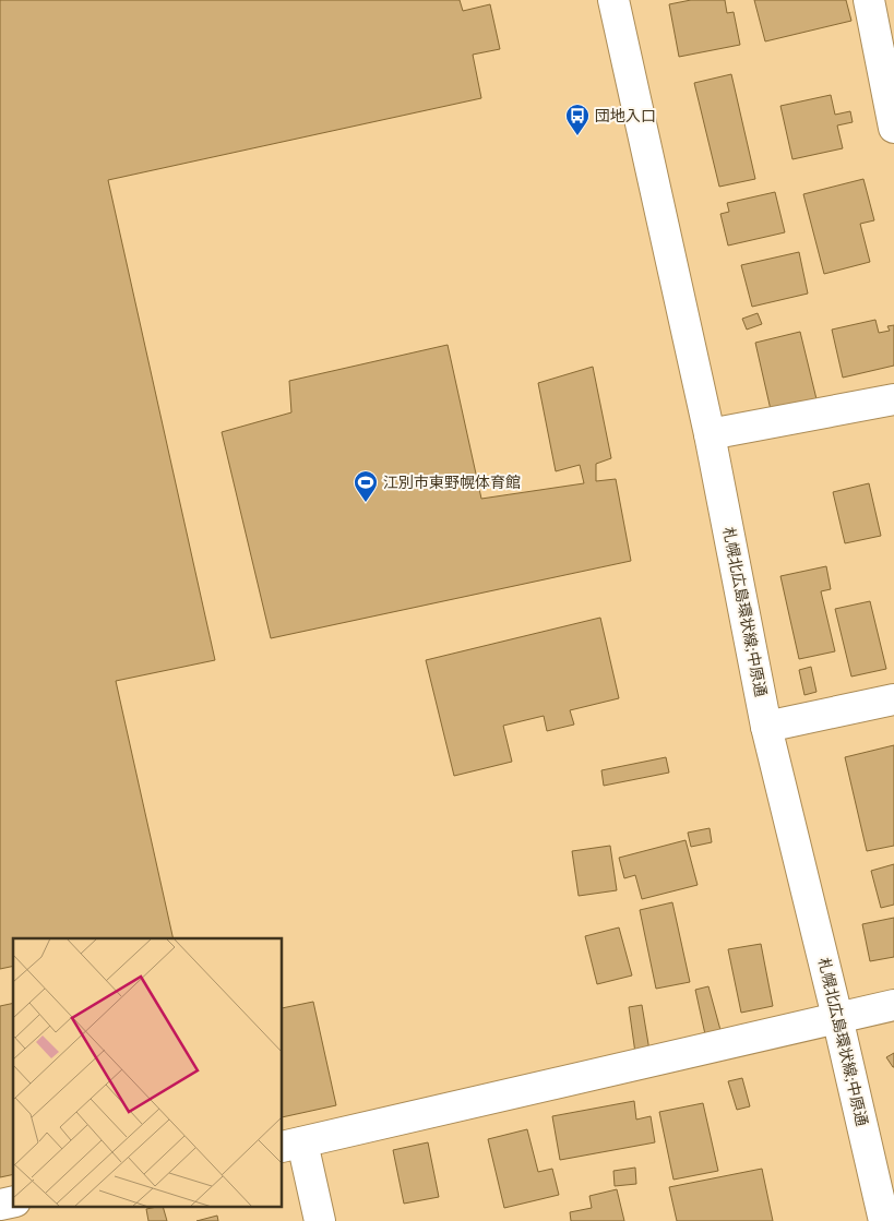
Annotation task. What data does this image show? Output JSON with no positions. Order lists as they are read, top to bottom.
{
  "streets": {
    "main road": ["札幌北広島環状線;中原通"]
  },
  "places": {
    "bus stop": ["団地入口"],
    "sports": ["江別市東野幌体育館"]
  }
}
